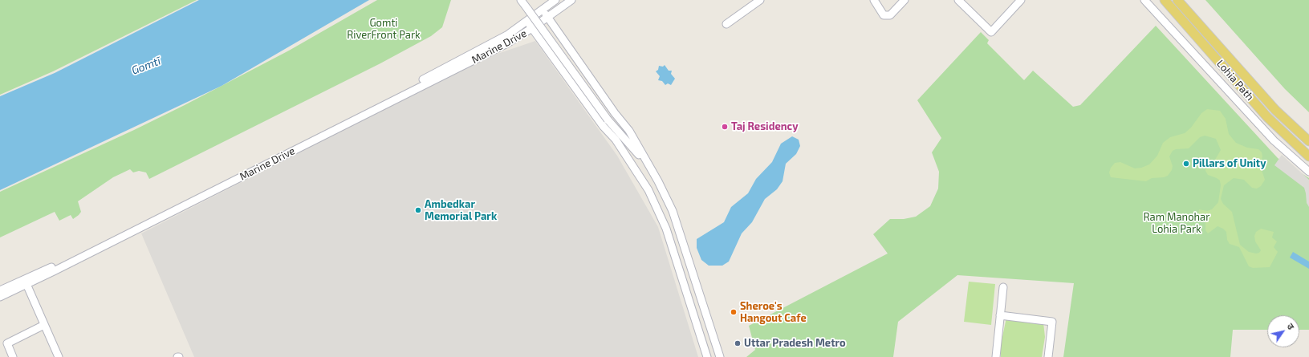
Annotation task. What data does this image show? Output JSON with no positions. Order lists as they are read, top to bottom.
{
  "streets": {
    "main road": ["Lohia Path"],
    "street": ["Marine Drive"]
  },
  "water": ["Gomtī"],
  "parks": ["Gomti RiverFront Park", "Ram Manohar Lohia Park"],
  "places": [
    "Taj Residency",
    "Pillars of Unity",
    "Ambedkar Memorial Park",
    "Sheroe's Hangout Cafe",
    "Uttar Pradesh Metro"
  ],
  "north": "top right"
}
